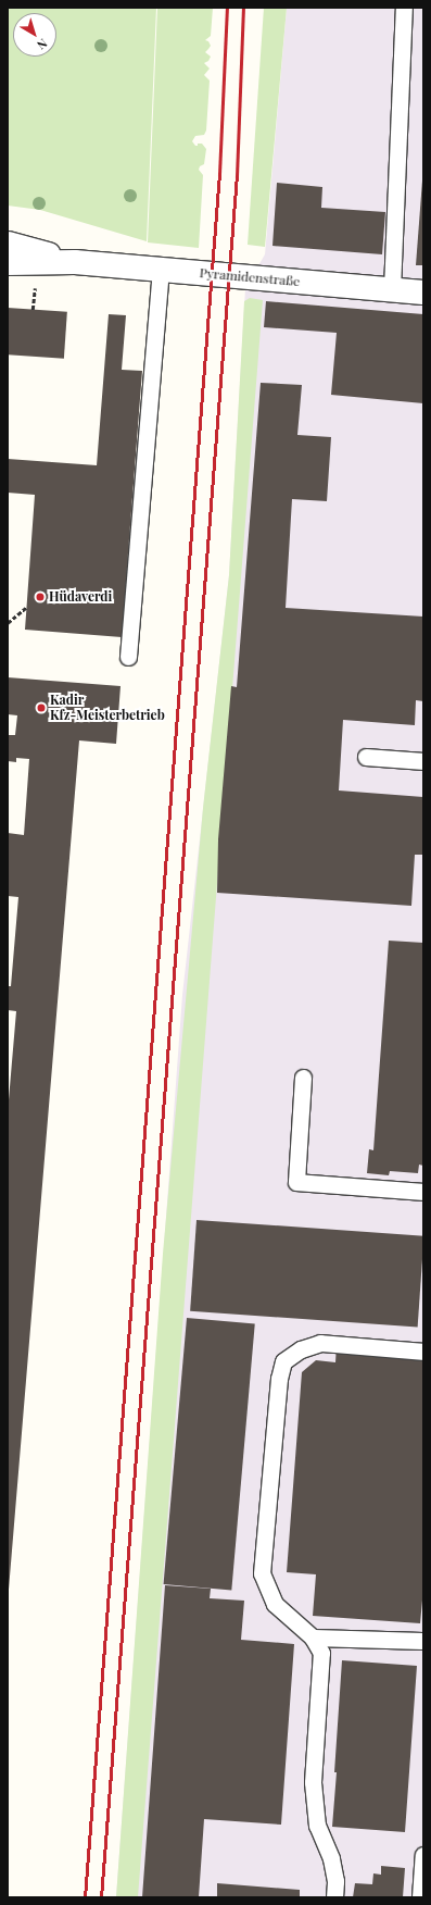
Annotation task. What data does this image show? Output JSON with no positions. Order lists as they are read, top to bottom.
{
  "streets": {
    "street": ["Pyramidenstraße"]
  },
  "places": ["Hüdaverdi", "Kadir Kfz-Meisterbetrieb"],
  "north": "bottom right"
}
